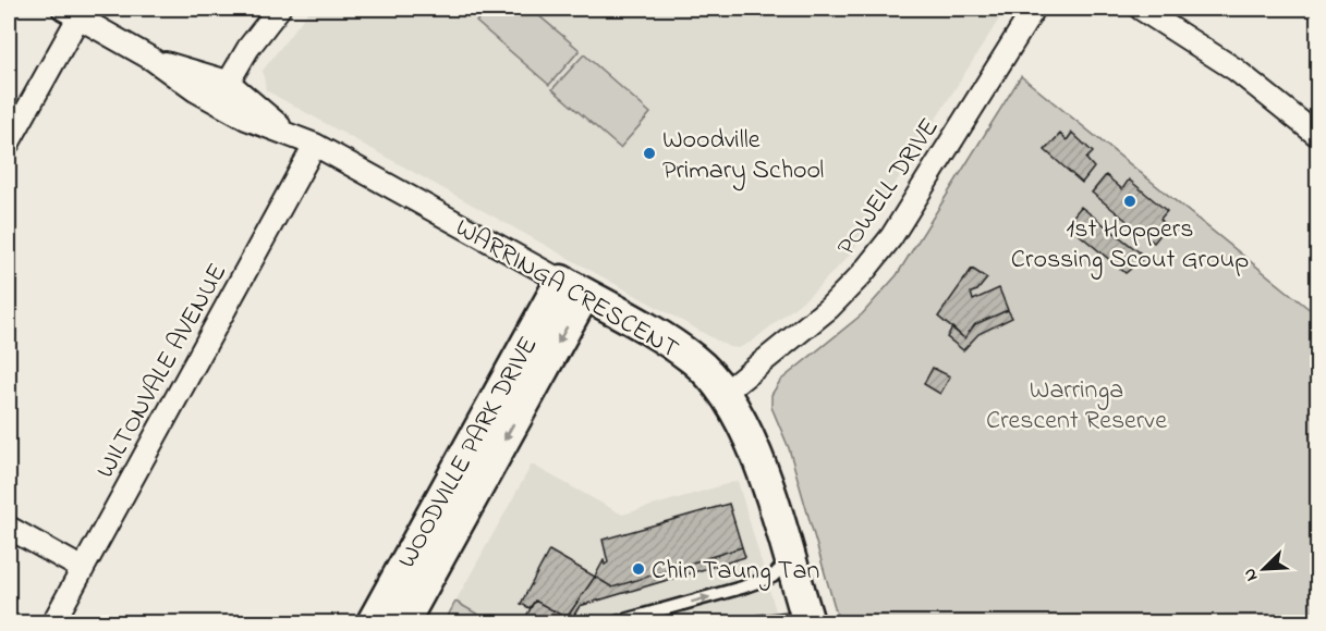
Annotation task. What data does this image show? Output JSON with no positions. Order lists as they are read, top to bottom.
{
  "streets": {
    "street": [
      "POWELL DRIVE",
      "WARRINGA CRESCENT",
      "WILTONVALE AVENUE",
      "WOODVILLE PARK DRIVE"
    ]
  },
  "crossings": [
    ["POWELL DRIVE", "WARRINGA CRESCENT"],
    ["WARRINGA CRESCENT", "WILTONVALE AVENUE"],
    ["WARRINGA CRESCENT", "WOODVILLE PARK DRIVE"]
  ],
  "parks": ["Warringa Crescent Reserve"],
  "places": ["Woodville Primary School", "1st Hoppers Crossing Scout Group", "Chin Taung Tan"],
  "north": "bottom left"
}
